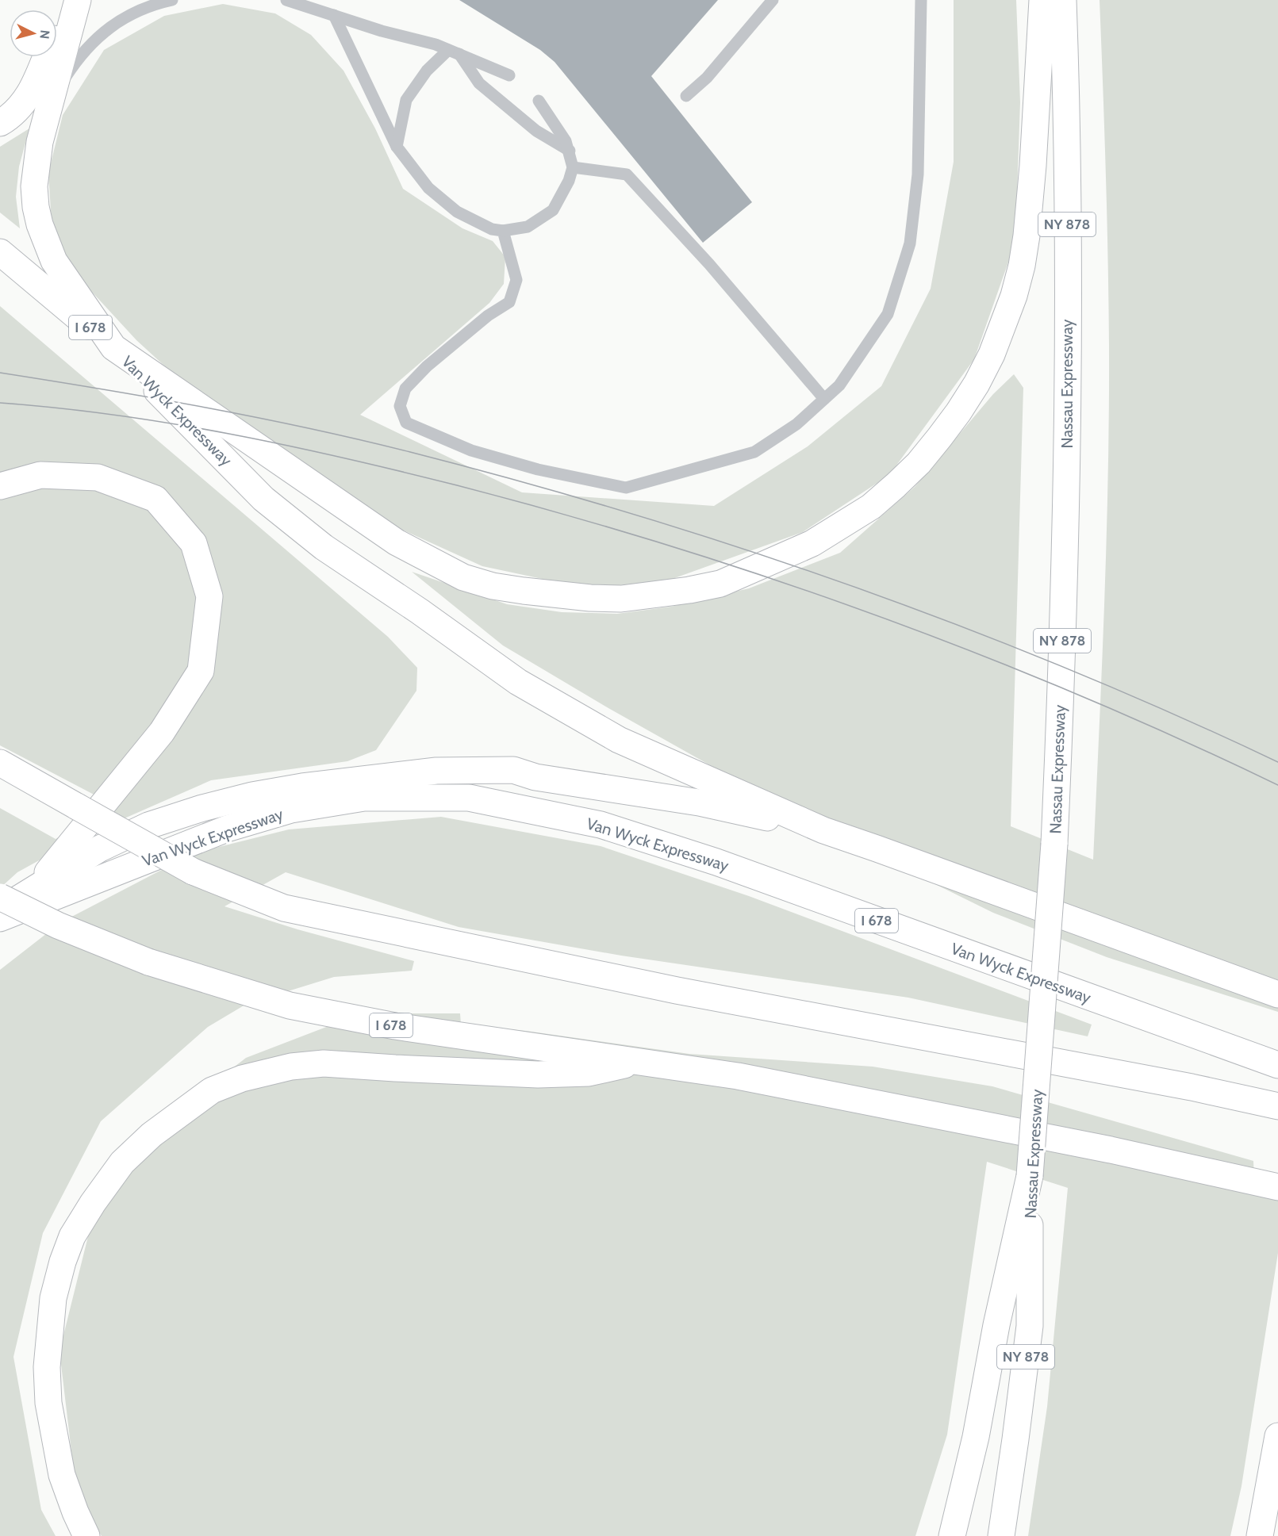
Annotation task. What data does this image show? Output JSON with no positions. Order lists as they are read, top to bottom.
{
  "streets": {
    "main road": [
      "NY 878",
      "I 678",
      "Nassau Expressway",
      "Van Wyck Expressway"
    ]
  },
  "north": "right"
}
